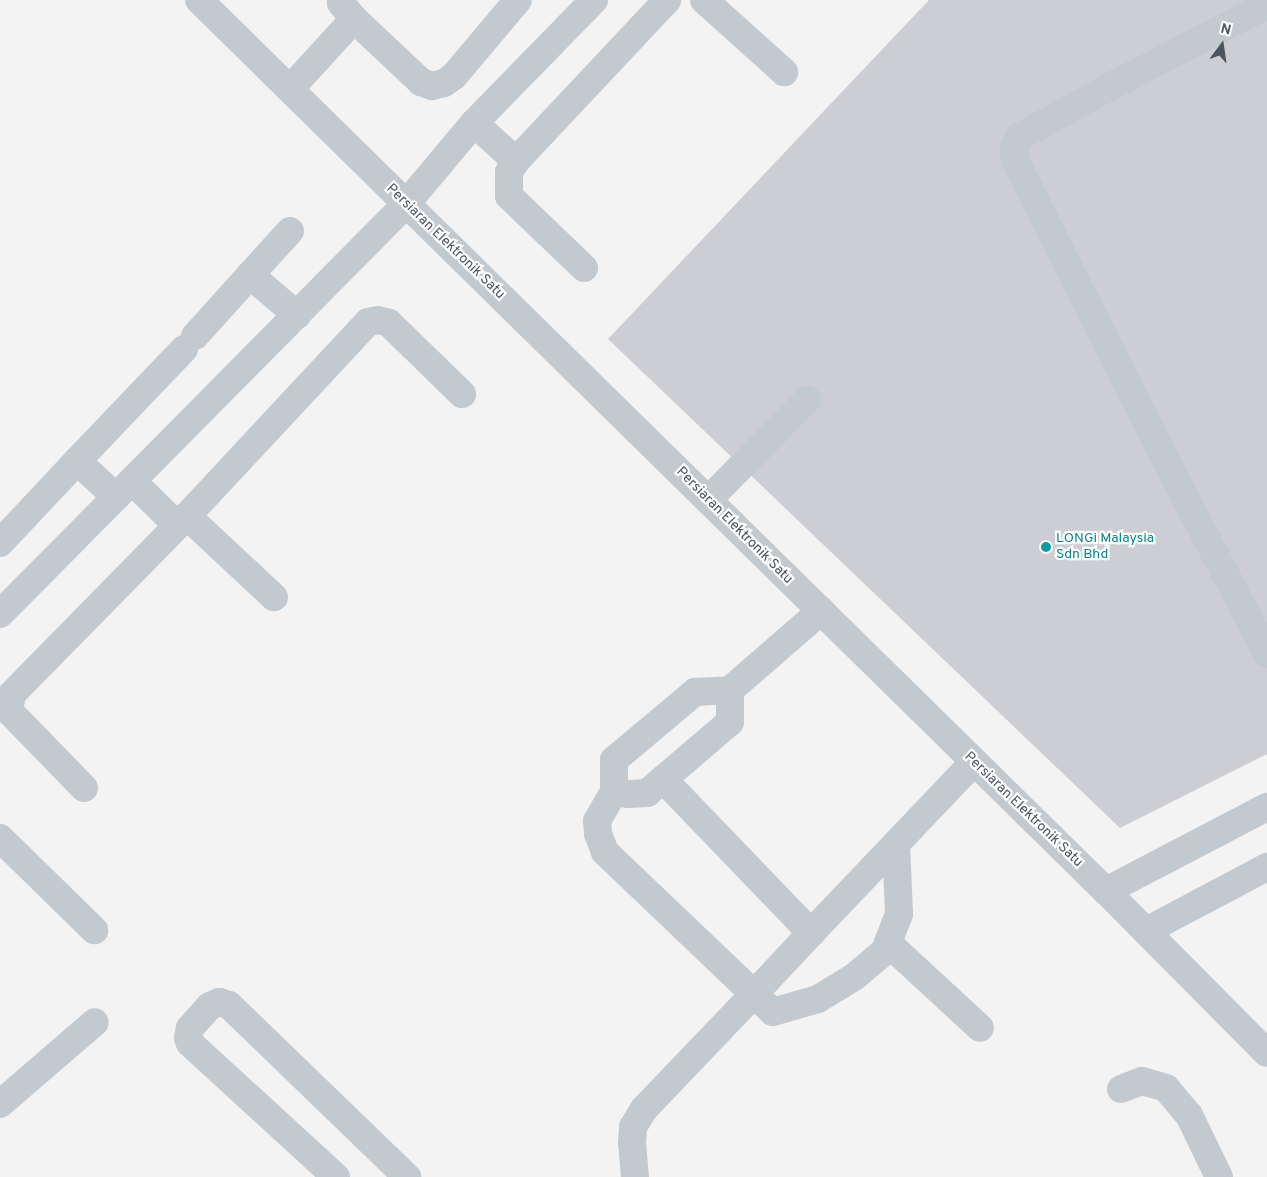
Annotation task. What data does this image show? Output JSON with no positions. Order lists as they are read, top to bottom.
{
  "streets": {
    "street": ["Persiaran Elektronik Satu"]
  },
  "places": ["LONGi Malaysia Sdn Bhd"],
  "north": "top"
}
